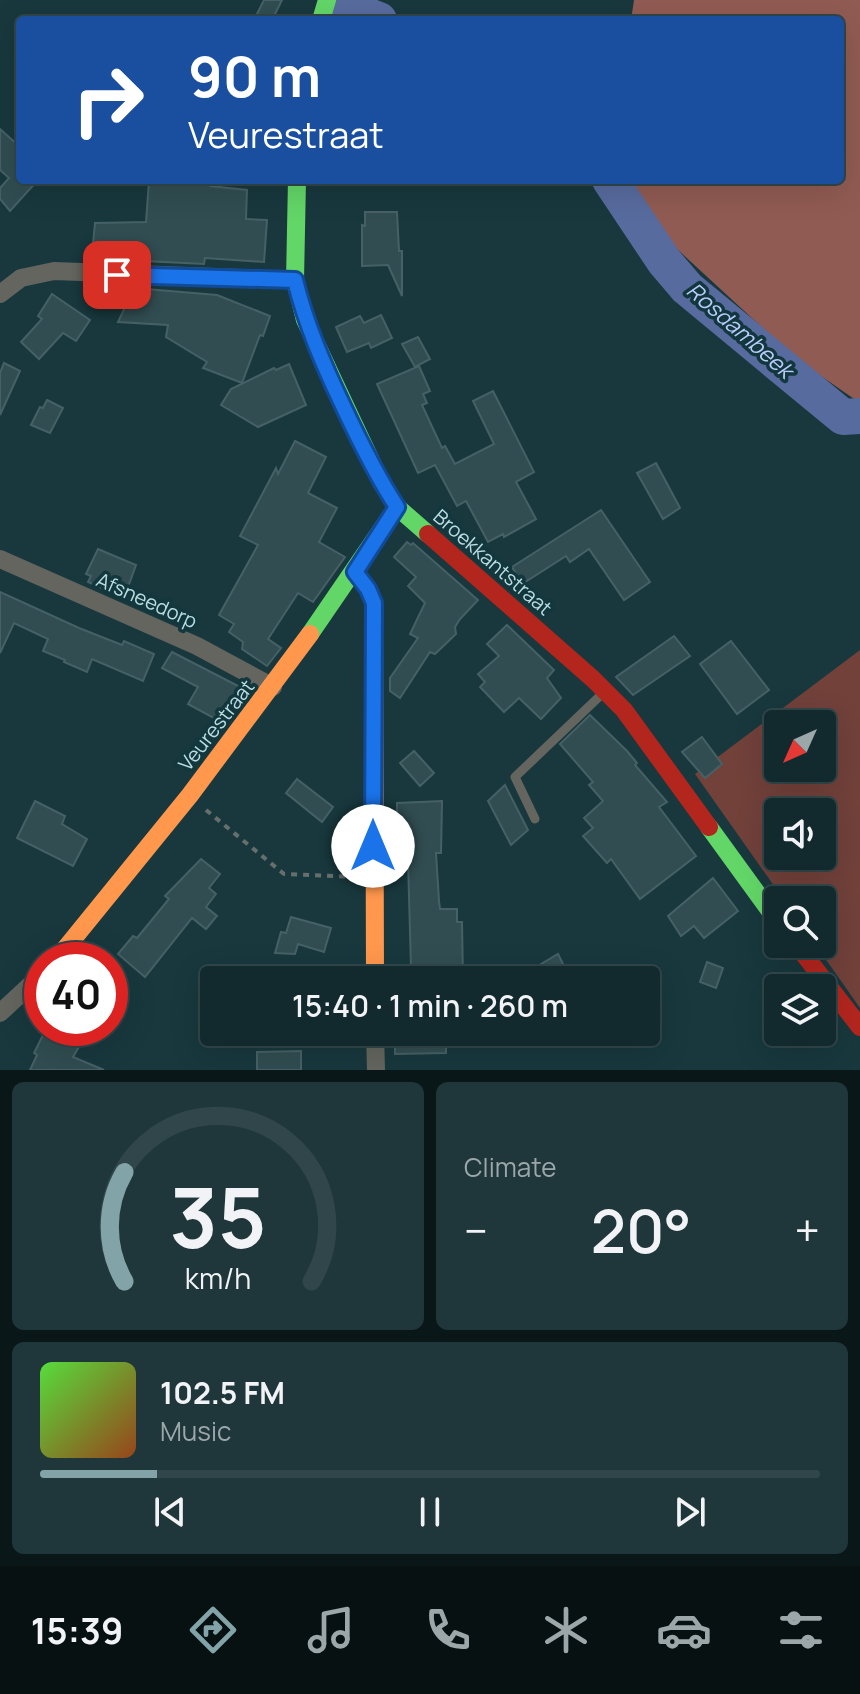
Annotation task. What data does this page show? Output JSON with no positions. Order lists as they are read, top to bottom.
{
  "streets": {
    "street": ["Broekkantstraat", "Afsneedorp", "Veurestraat"]
  },
  "crossings": [
    ["Broekkantstraat", "Veurestraat"],
    ["Afsneedorp", "Veurestraat"]
  ],
  "water": ["Rosdambeek"],
  "north": "bottom left",
  "page": {
    "turn": ["90 m", "Veurestraat"],
    "limit": "40",
    "trip": "15:40 · 1 min · 260 m",
    "tile": "Climate",
    "heat": ["−", "20°", "+"],
    "song": ["102.5 FM", "Music"],
    "tabs": "15:39",
    "gauge": ["35", "km/h"]
  }
}
